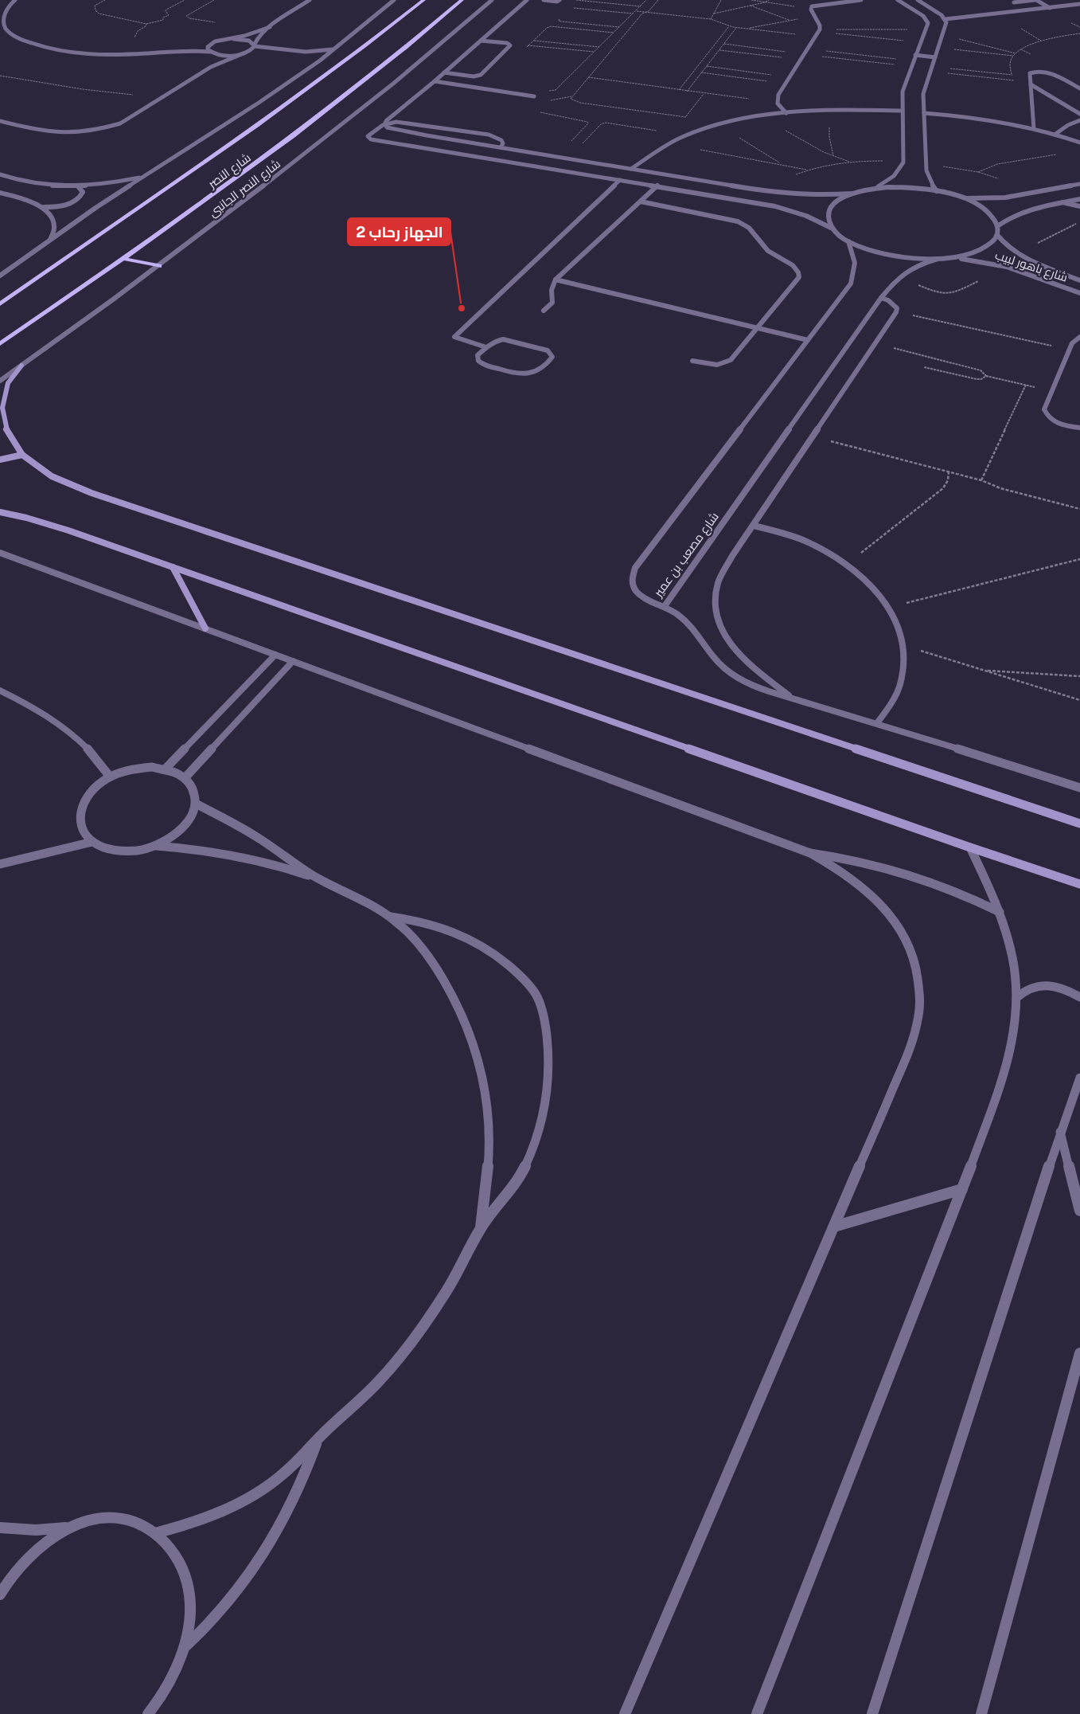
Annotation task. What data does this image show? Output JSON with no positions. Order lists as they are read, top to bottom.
{
  "streets": {
    "main road": ["شارع النصر"],
    "street": ["شارع النصر الجانبى", "شارع باهور لبيب", "شارع مصعب بن عمير"]
  },
  "places": ["الجهاز رحاب 2"]
}
